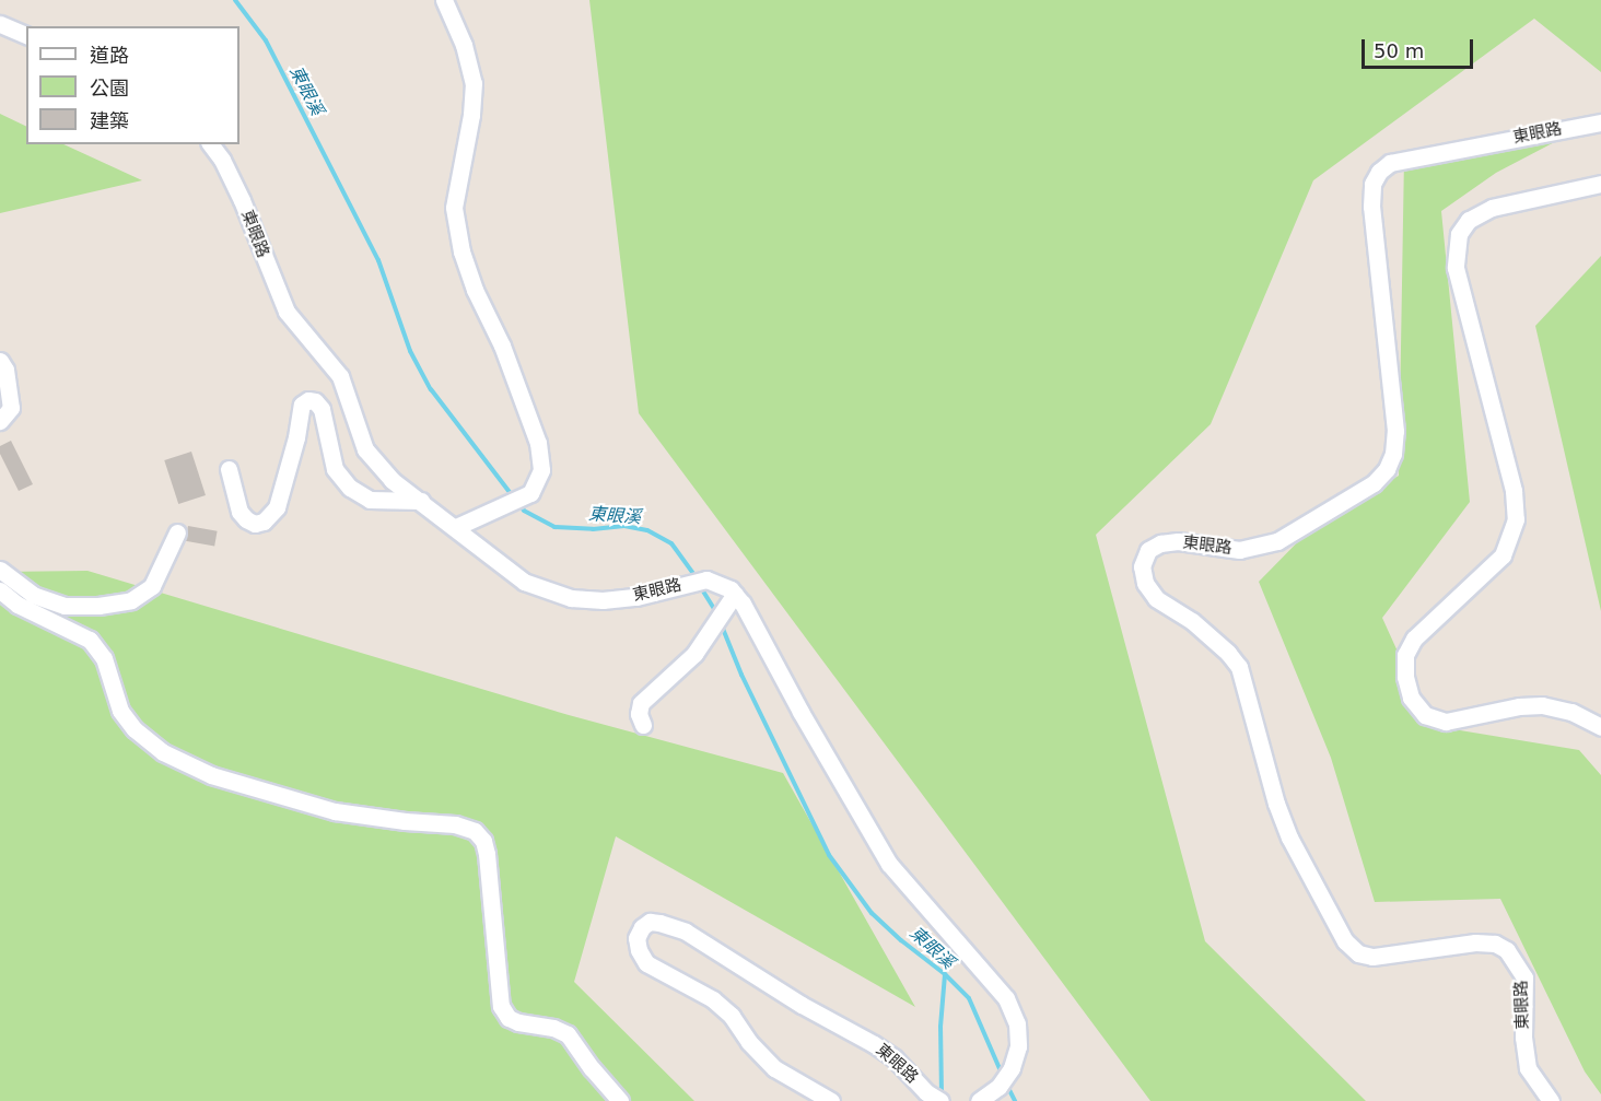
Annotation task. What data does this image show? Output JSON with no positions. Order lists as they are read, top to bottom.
{
  "streets": {
    "street": ["東眼路"]
  },
  "water": ["東眼溪"],
  "legend": ["道路", "公園", "建築"],
  "scale_bar": "50 m"
}
